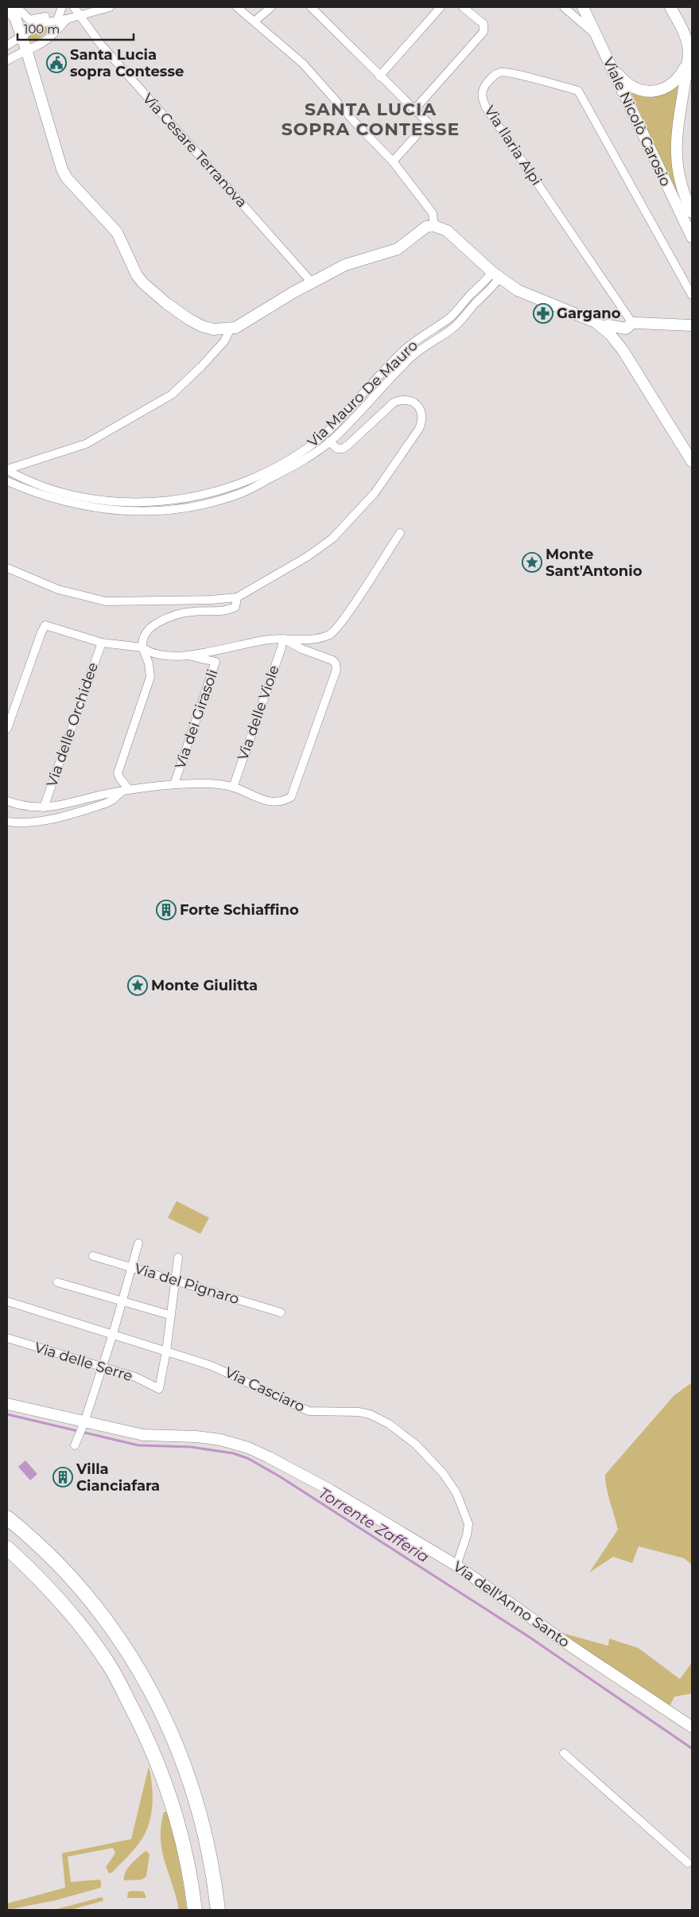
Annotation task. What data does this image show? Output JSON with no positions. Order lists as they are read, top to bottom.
{
  "streets": {
    "street": [
      "Viale Nicolò Carosio",
      "Via Ilaria Alpi",
      "Via Cesare Terranova",
      "Via Mauro De Mauro",
      "Via delle Viole",
      "Via dei Girasoli",
      "Via delle Orchidee",
      "Via del Pignaro",
      "Via delle Serre",
      "Via Casciaro",
      "Via dell'Anno Santo"
    ]
  },
  "crossings": [
    ["Via delle Serre", "Via Casciaro"],
    ["Via Casciaro", "Via dell'Anno Santo"]
  ],
  "districts": ["SANTA LUCIA SOPRA CONTESSE"],
  "water": ["Torrente Zafferia"],
  "places": {
    "public building": ["Santa Lucia sopra Contesse"],
    "pharmacy": ["Gargano"],
    "place": ["Monte Sant'Antonio", "Monte Giulitta"],
    "building": ["Forte Schiaffino", "Villa Cianciafara"]
  },
  "scale_bar": "100 m"
}
